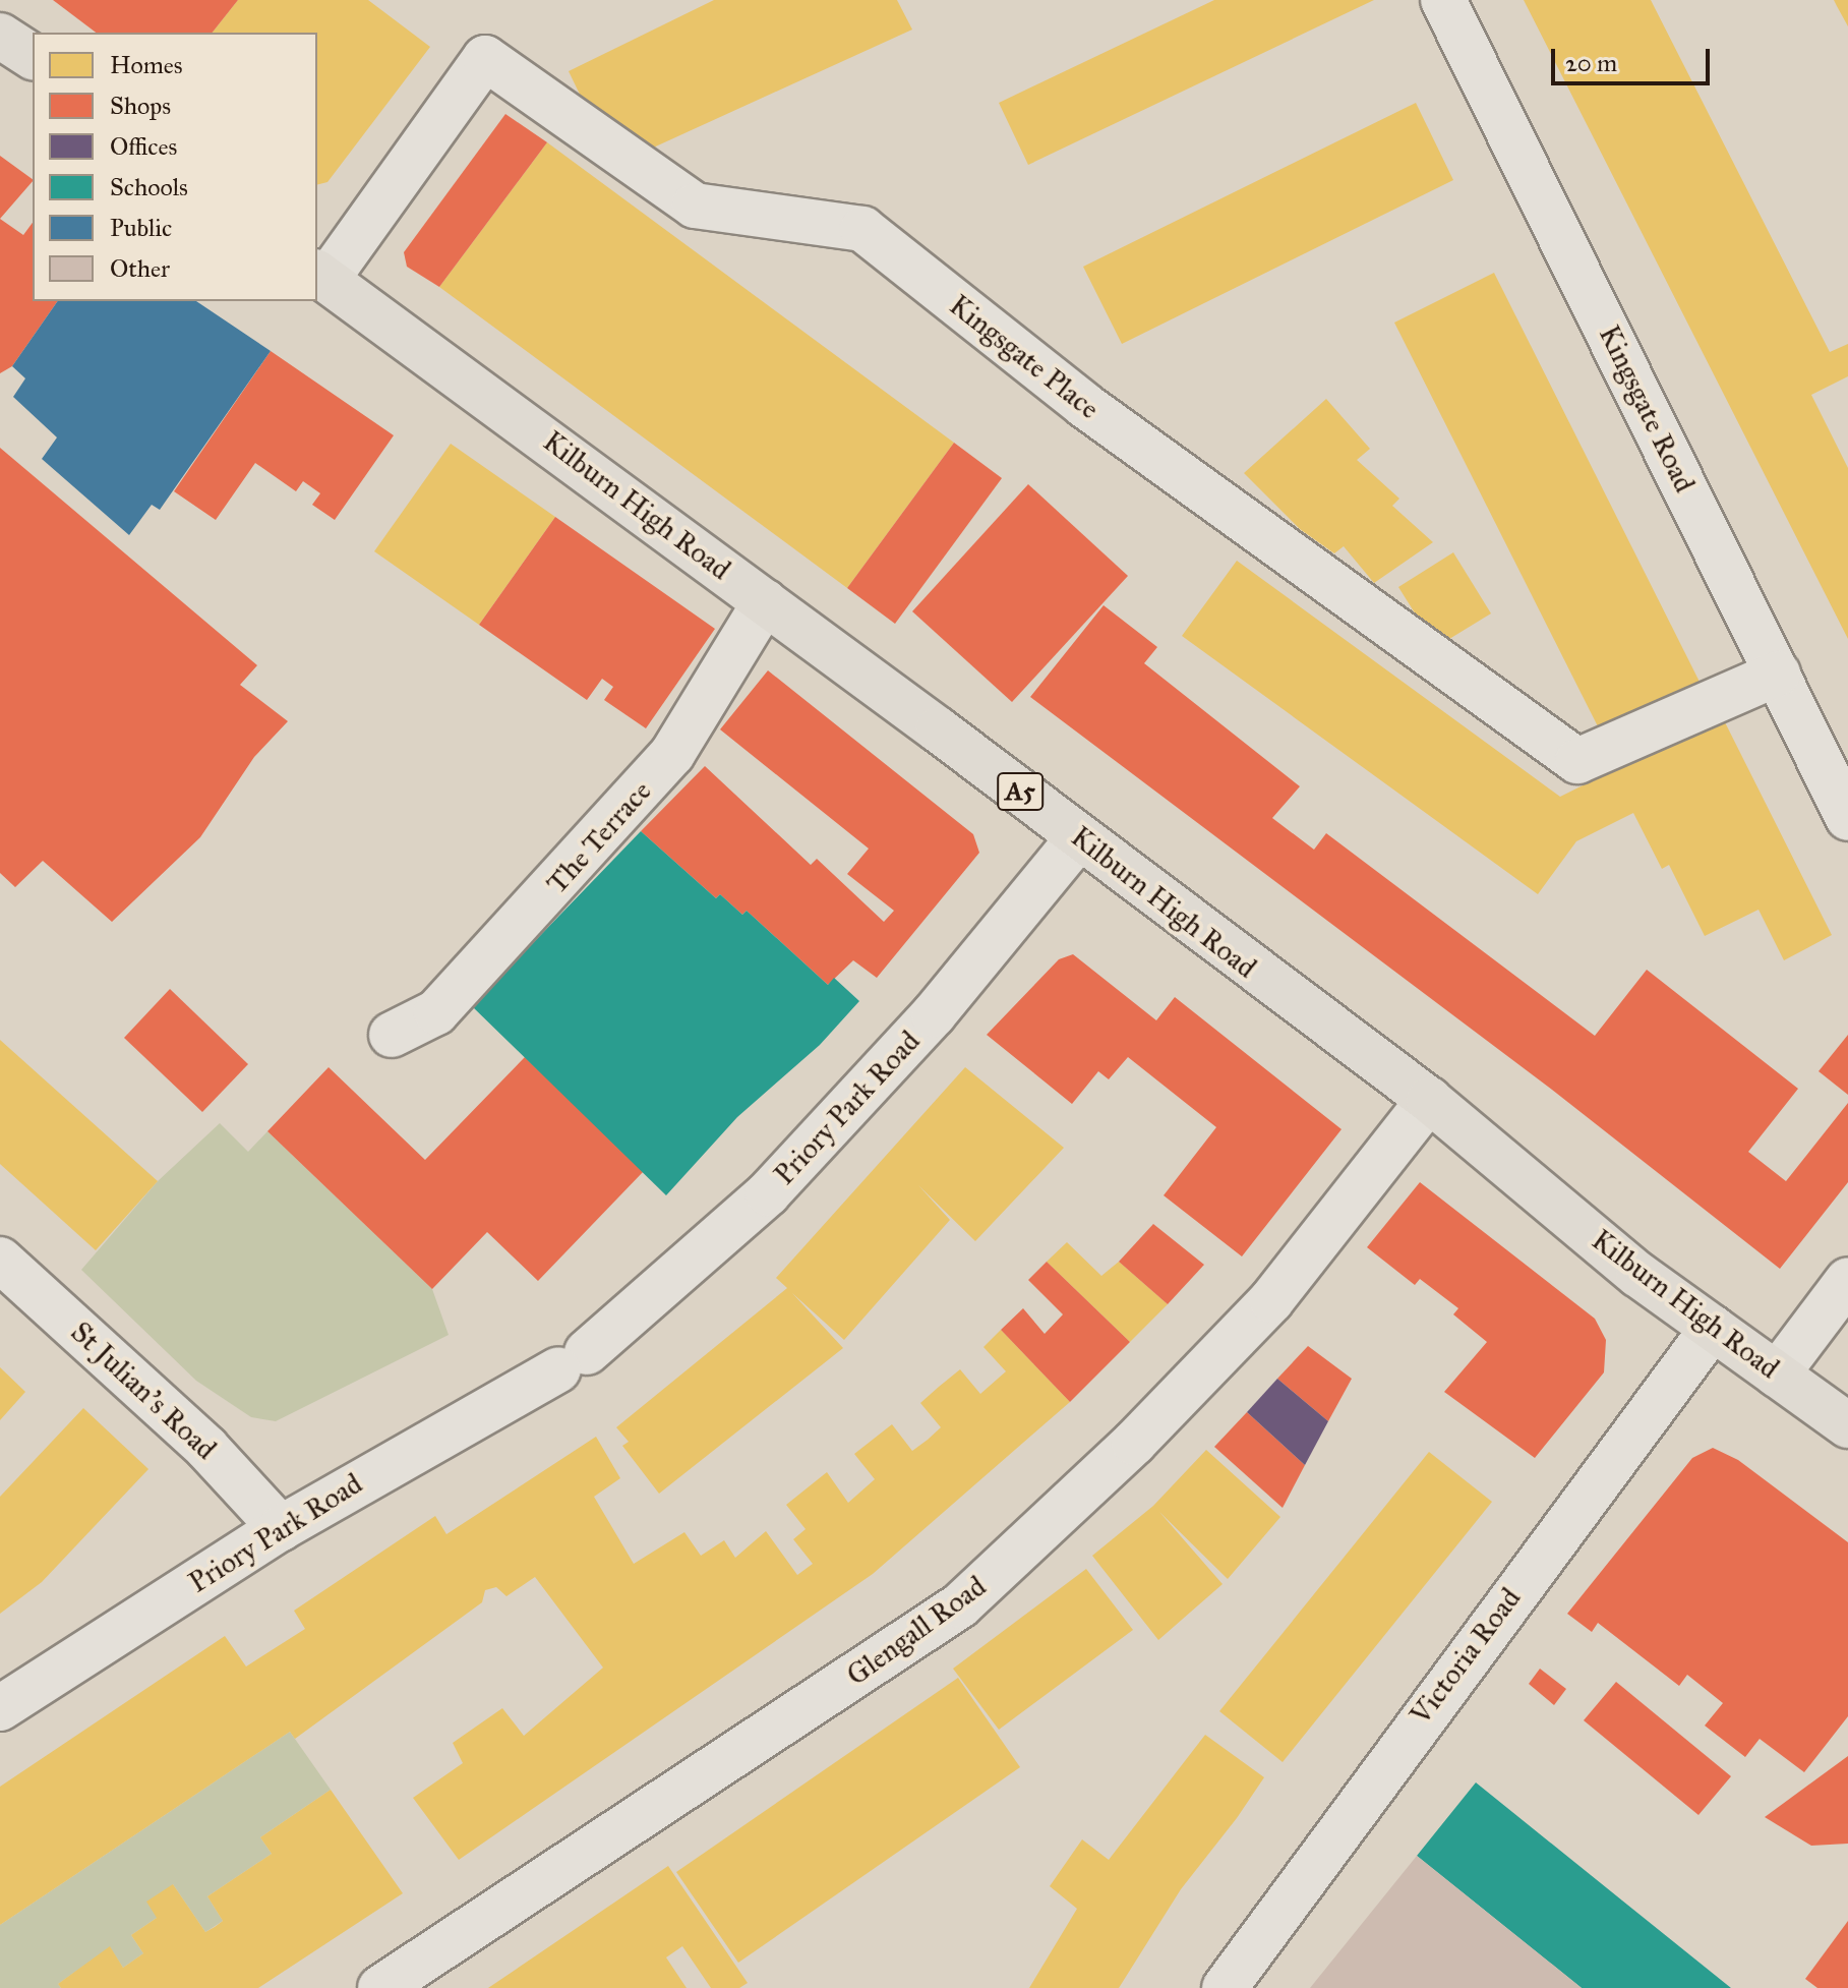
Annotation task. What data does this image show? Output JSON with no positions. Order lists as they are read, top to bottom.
{
  "streets": {
    "main road": ["Kilburn High Road", "A5"],
    "street": [
      "Kingsgate Place",
      "Kingsgate Road",
      "The Terrace",
      "Priory Park Road",
      "St Julian's Road",
      "Glengall Road",
      "Victoria Road"
    ]
  },
  "crossings": [
    ["Kingsgate Place", "Kingsgate Road"],
    ["Kingsgate Place", "Kilburn High Road"],
    ["Kilburn High Road", "The Terrace"],
    ["Kilburn High Road", "Priory Park Road"],
    ["Kilburn High Road", "Glengall Road"],
    ["Kilburn High Road", "Victoria Road"],
    ["Priory Park Road", "St Julian's Road"]
  ],
  "legend": [
    "Homes",
    "Shops",
    "Offices",
    "Schools",
    "Public",
    "Other"
  ],
  "scale_bar": "20 m"
}
